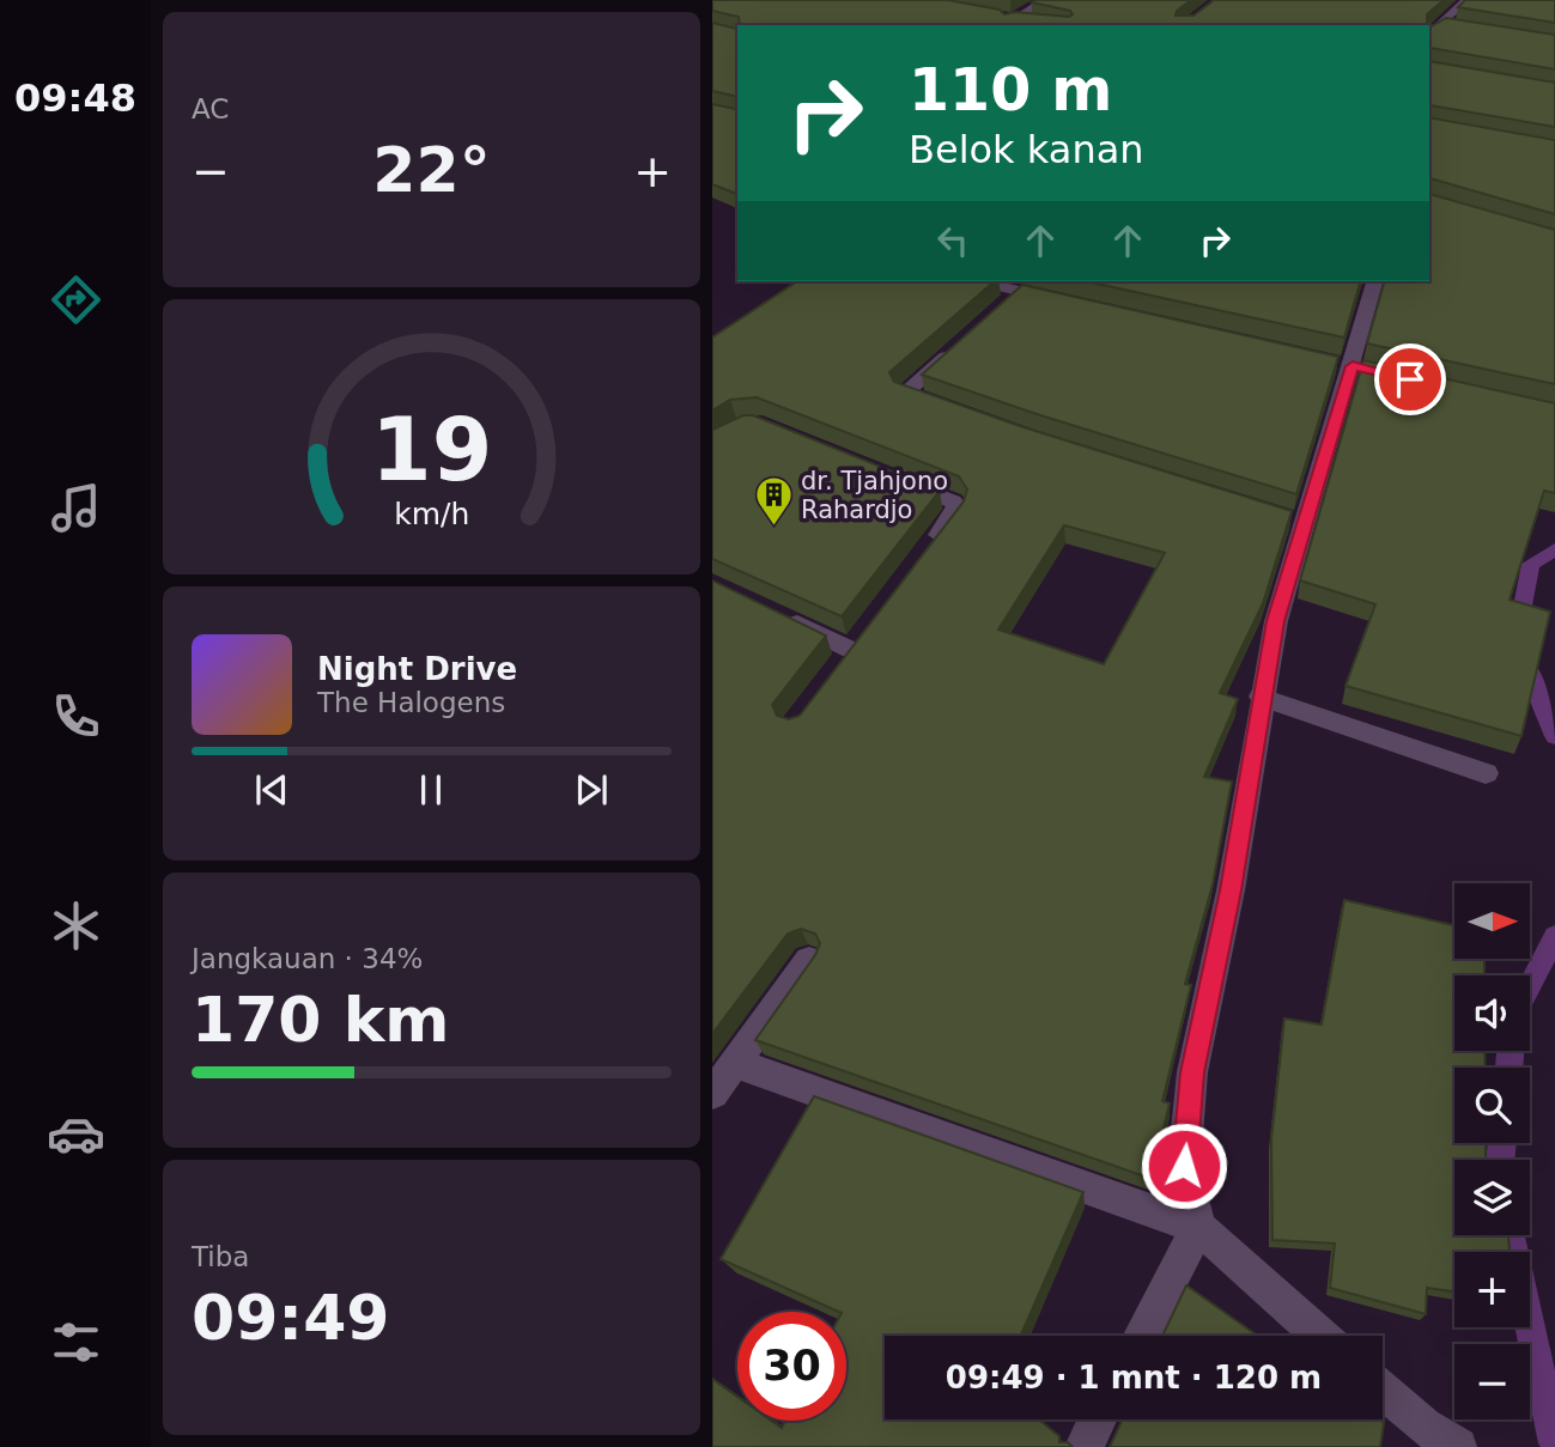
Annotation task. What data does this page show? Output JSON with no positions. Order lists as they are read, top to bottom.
{
  "places": {
    "building": ["dr. Tjahjono Rahardjo"]
  },
  "north": "right",
  "page": {
    "tabs": "09:48",
    "tile": [
      "AC",
      ["Jangkauan · 34%", "170 km"],
      ["Tiba", "09:49"]
    ],
    "turn": ["110 m", "Belok kanan"],
    "heat": ["−", "22°", "+"],
    "song": ["Night Drive", "The Halogens"],
    "map_buttons": ["+", "−"],
    "limit": "30",
    "trip": "09:49 · 1 mnt · 120 m",
    "gauge": ["19", "km/h"]
  }
}
